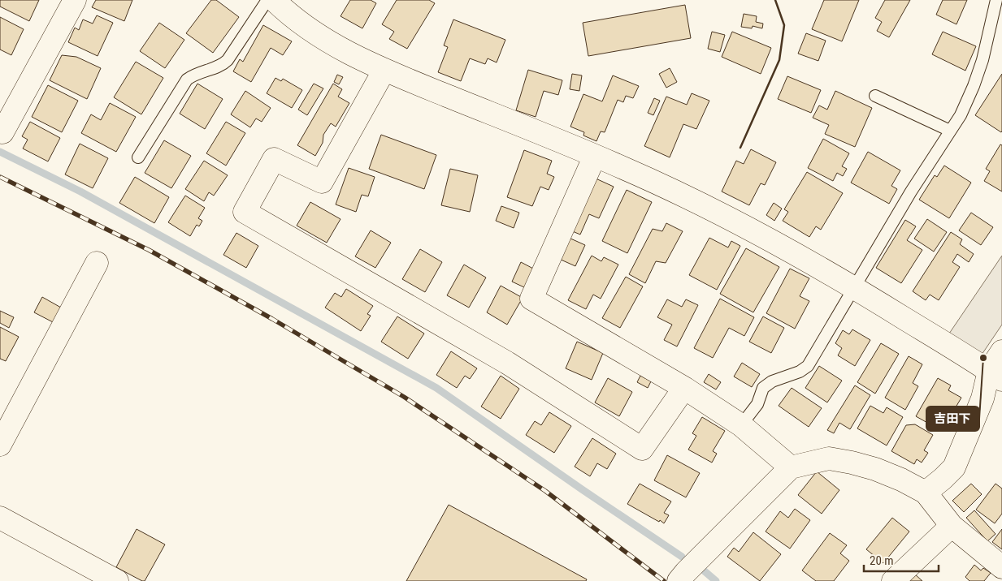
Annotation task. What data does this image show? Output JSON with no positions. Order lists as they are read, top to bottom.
{
  "places": ["吉田下"],
  "scale_bar": "20 m"
}
